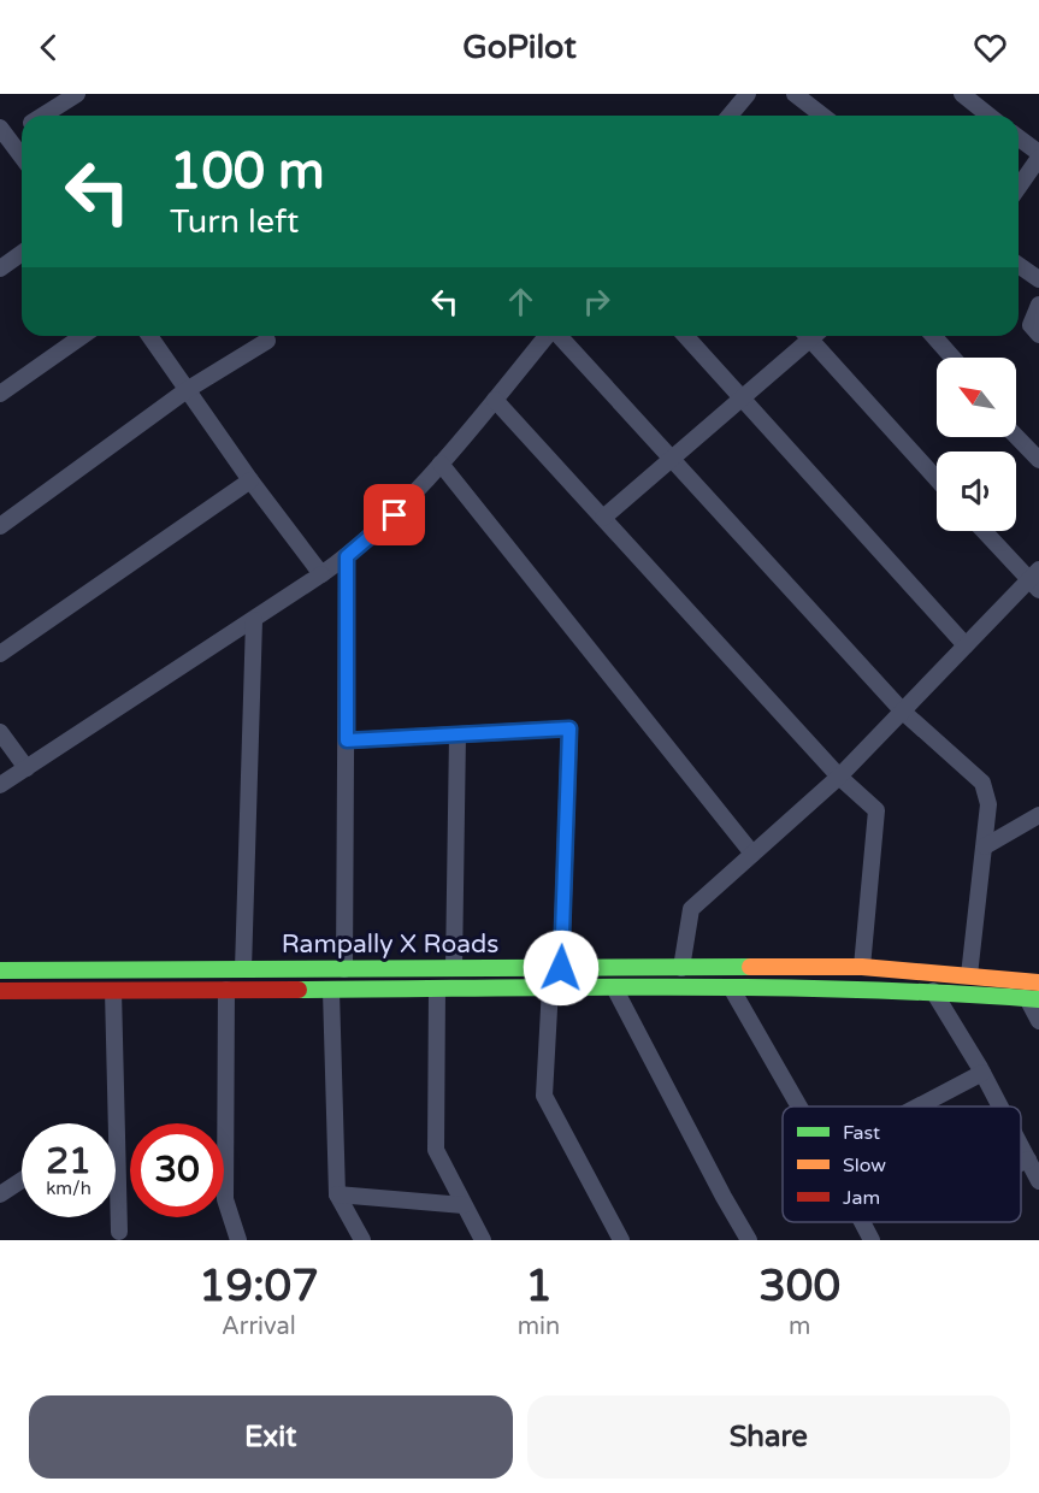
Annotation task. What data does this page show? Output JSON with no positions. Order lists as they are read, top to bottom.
{
  "streets": {
    "main road": ["Rampally X Roads"]
  },
  "legend": ["Fast", "Slow", "Jam"],
  "north": "top left",
  "page": {
    "header": "GoPilot",
    "turn": ["100 m", "Turn left"],
    "speed": "21 km/h",
    "limit": "30",
    "eta": [
      "19:07",
      "Arrival",
      "1",
      "min",
      "300",
      "m"
    ],
    "buttons": ["Exit", "Share"]
  }
}
